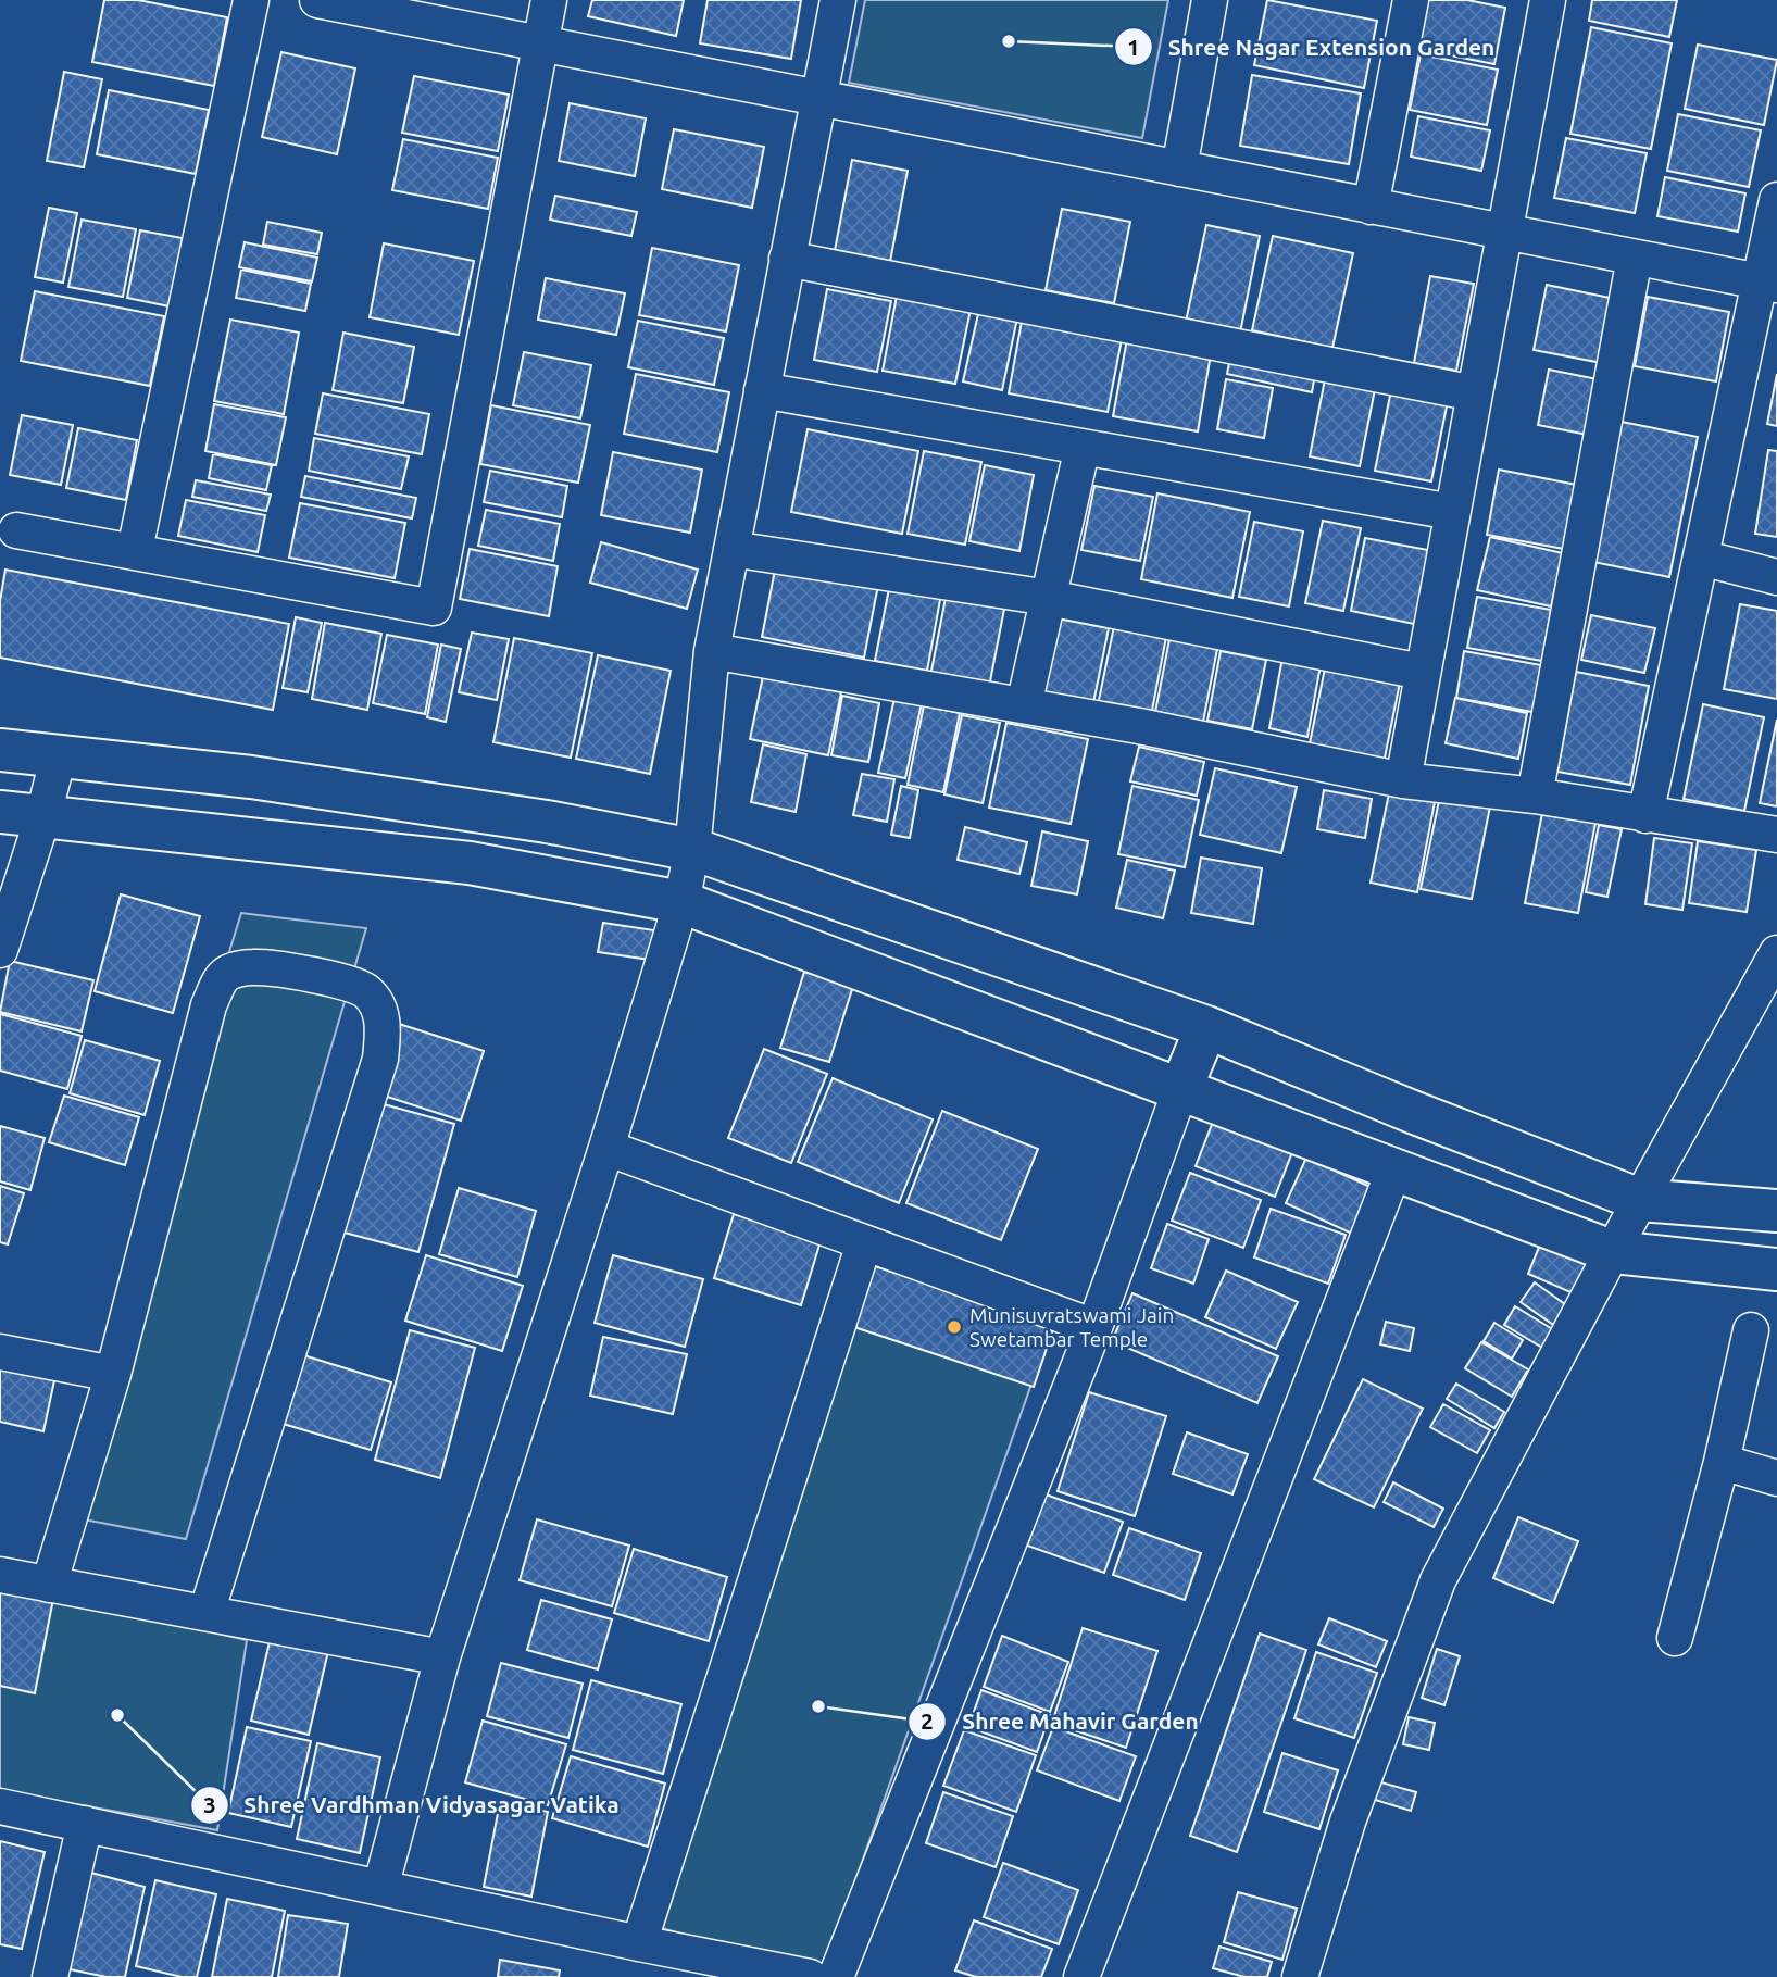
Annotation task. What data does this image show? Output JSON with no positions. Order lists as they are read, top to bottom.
{
  "places": [
    "Shree Nagar Extension Garden",
    "Munisuvratswami Jain Swetambar Temple",
    "Shree Mahavir Garden",
    "Shree Vardhman Vidyasagar Vatika"
  ]
}
